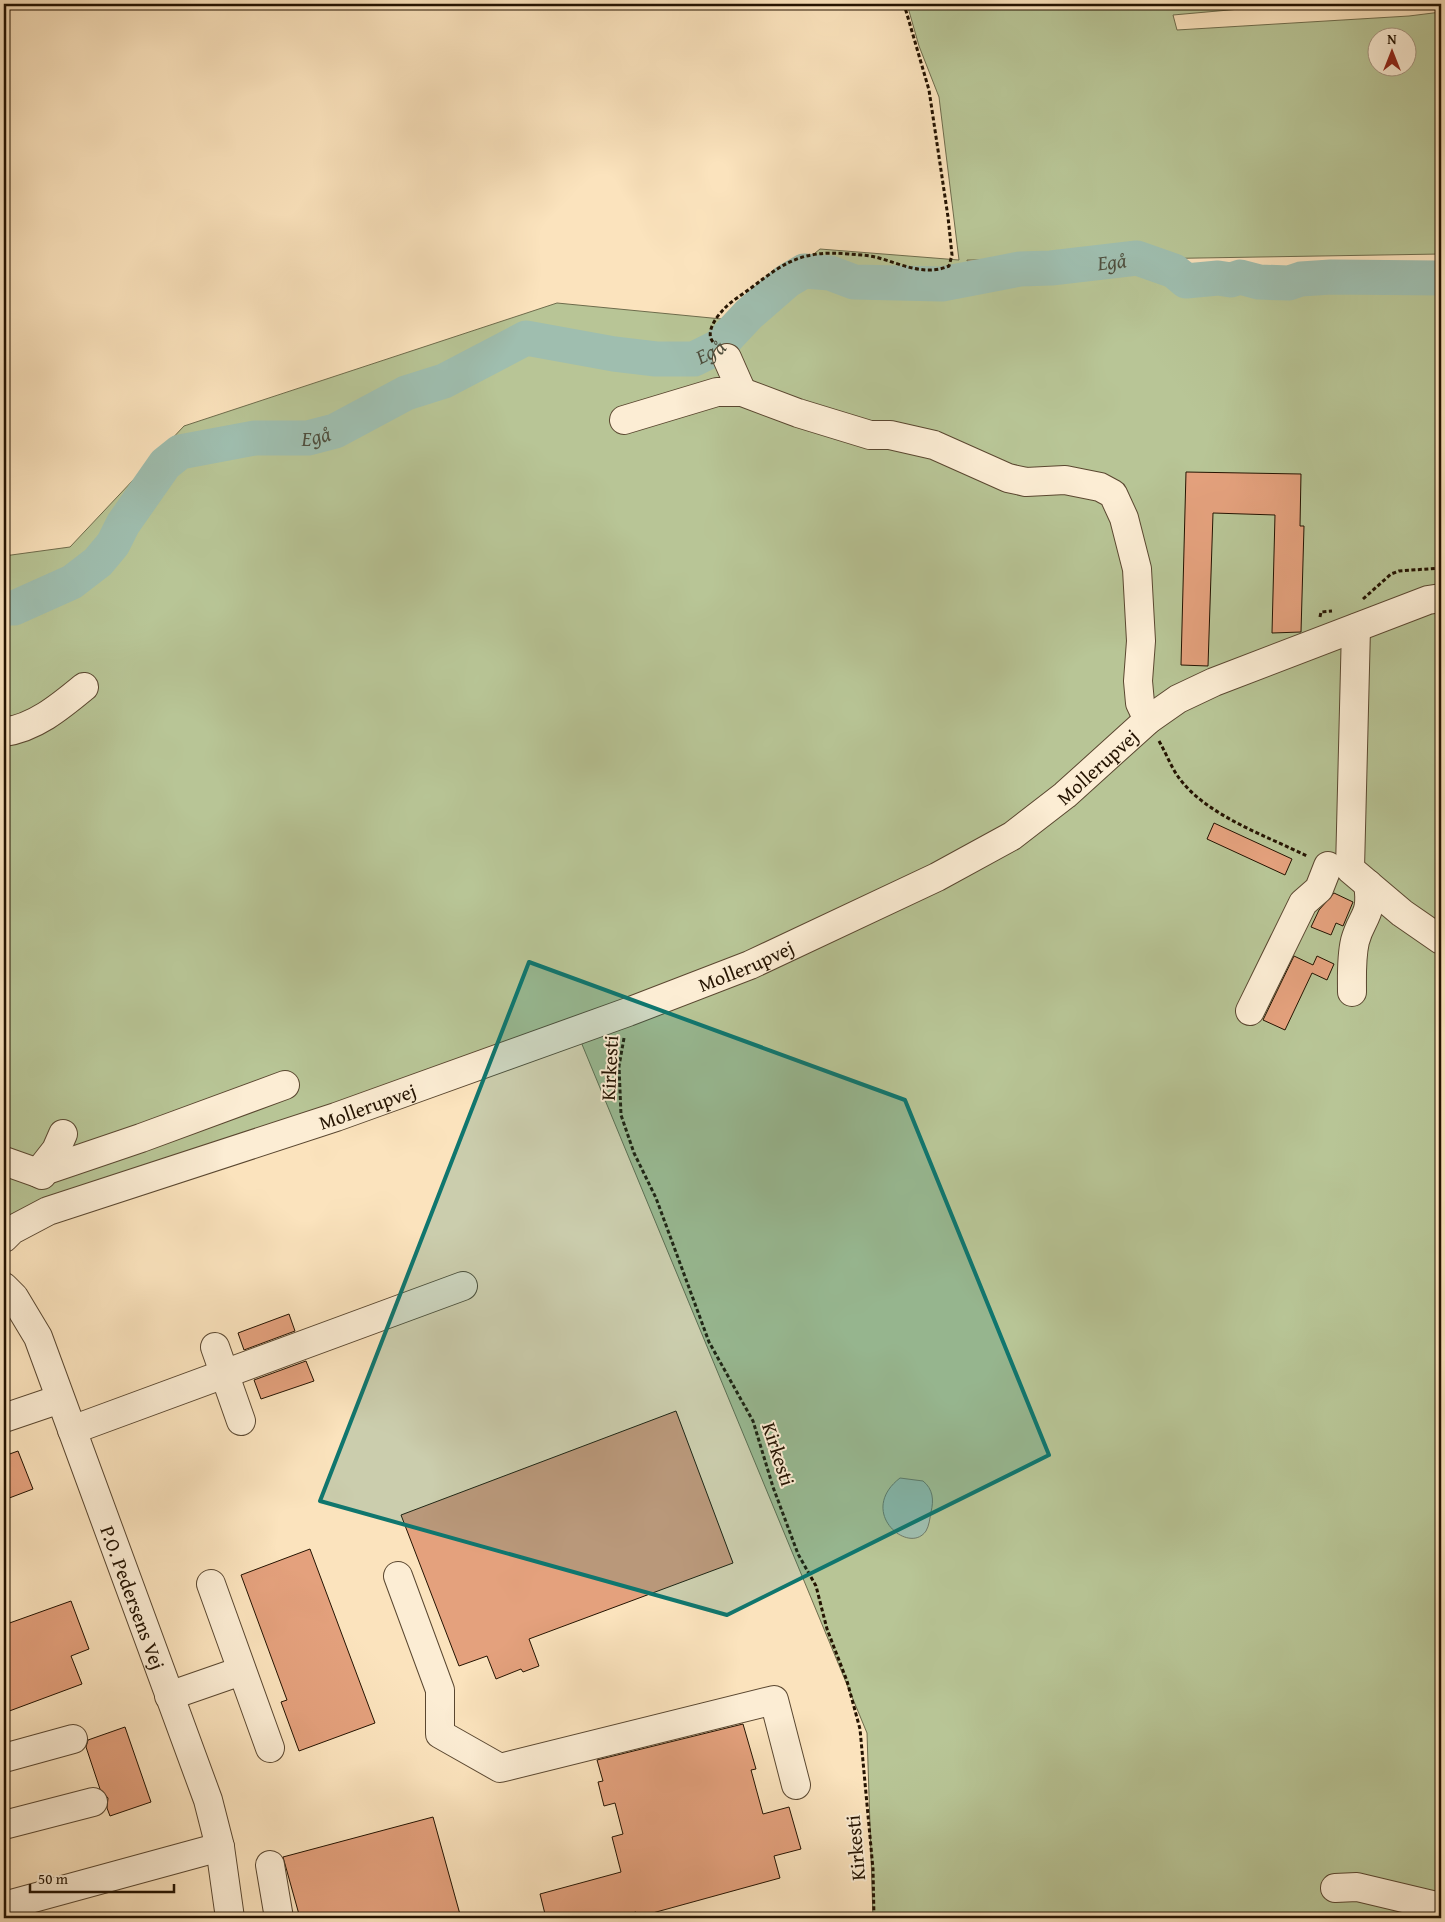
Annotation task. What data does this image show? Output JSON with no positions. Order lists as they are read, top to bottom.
{
  "streets": {
    "street": ["Mollerupvej", "P.O. Pedersens Vej"],
    "path": ["Kirkesti"]
  },
  "crossings": [
    ["Mollerupvej", "Kirkesti"]
  ],
  "water": ["Egå"],
  "scale_bar": "50 m",
  "north": "top"
}
